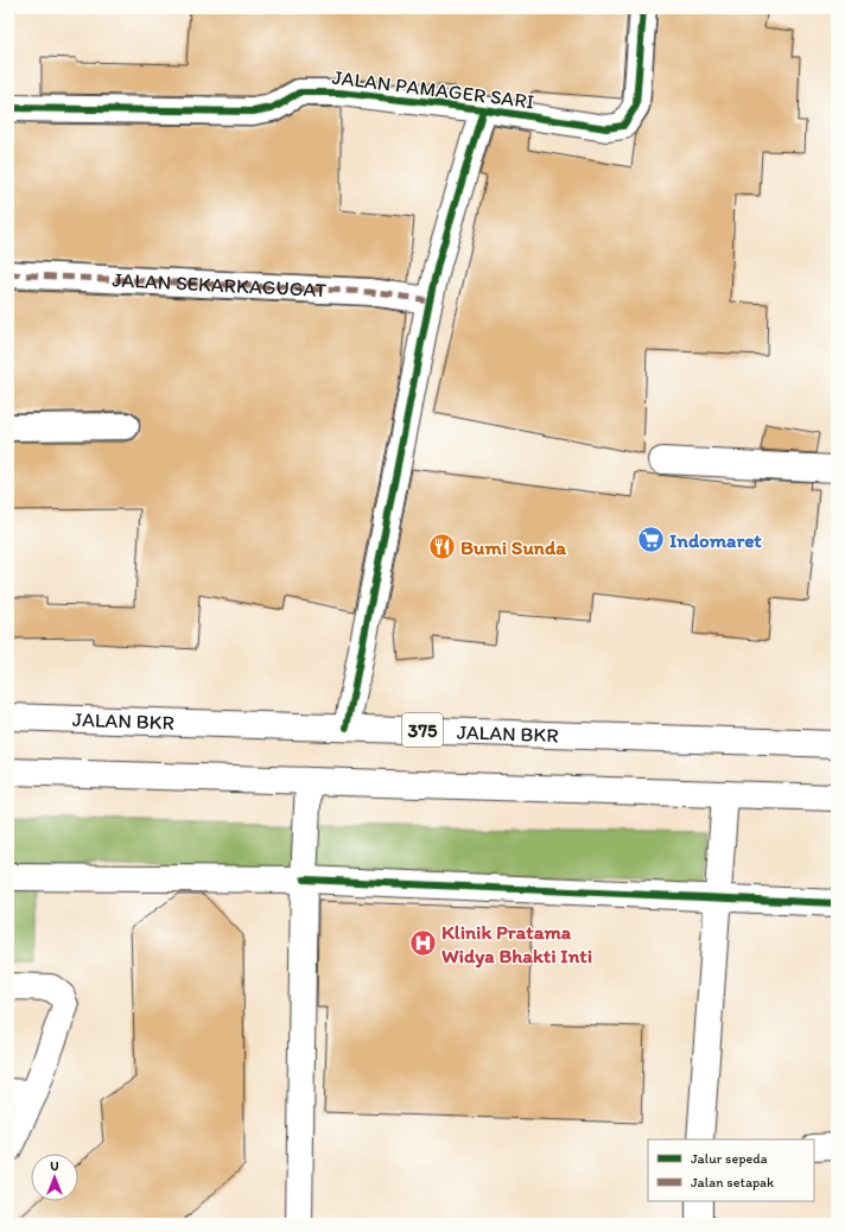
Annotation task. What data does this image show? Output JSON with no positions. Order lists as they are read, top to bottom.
{
  "streets": {
    "street": [
      "JALAN PAMAGER SARI",
      "JALAN SEKARKAGUGAT",
      "JALAN BKR",
      "375"
    ]
  },
  "places": {
    "supermarket": ["Indomaret"],
    "restaurant": ["Bumi Sunda"],
    "hospital": ["Klinik Pratama Widya Bhakti Inti"]
  },
  "legend": ["Jalur sepeda", "Jalan setapak"],
  "north": "top"
}
